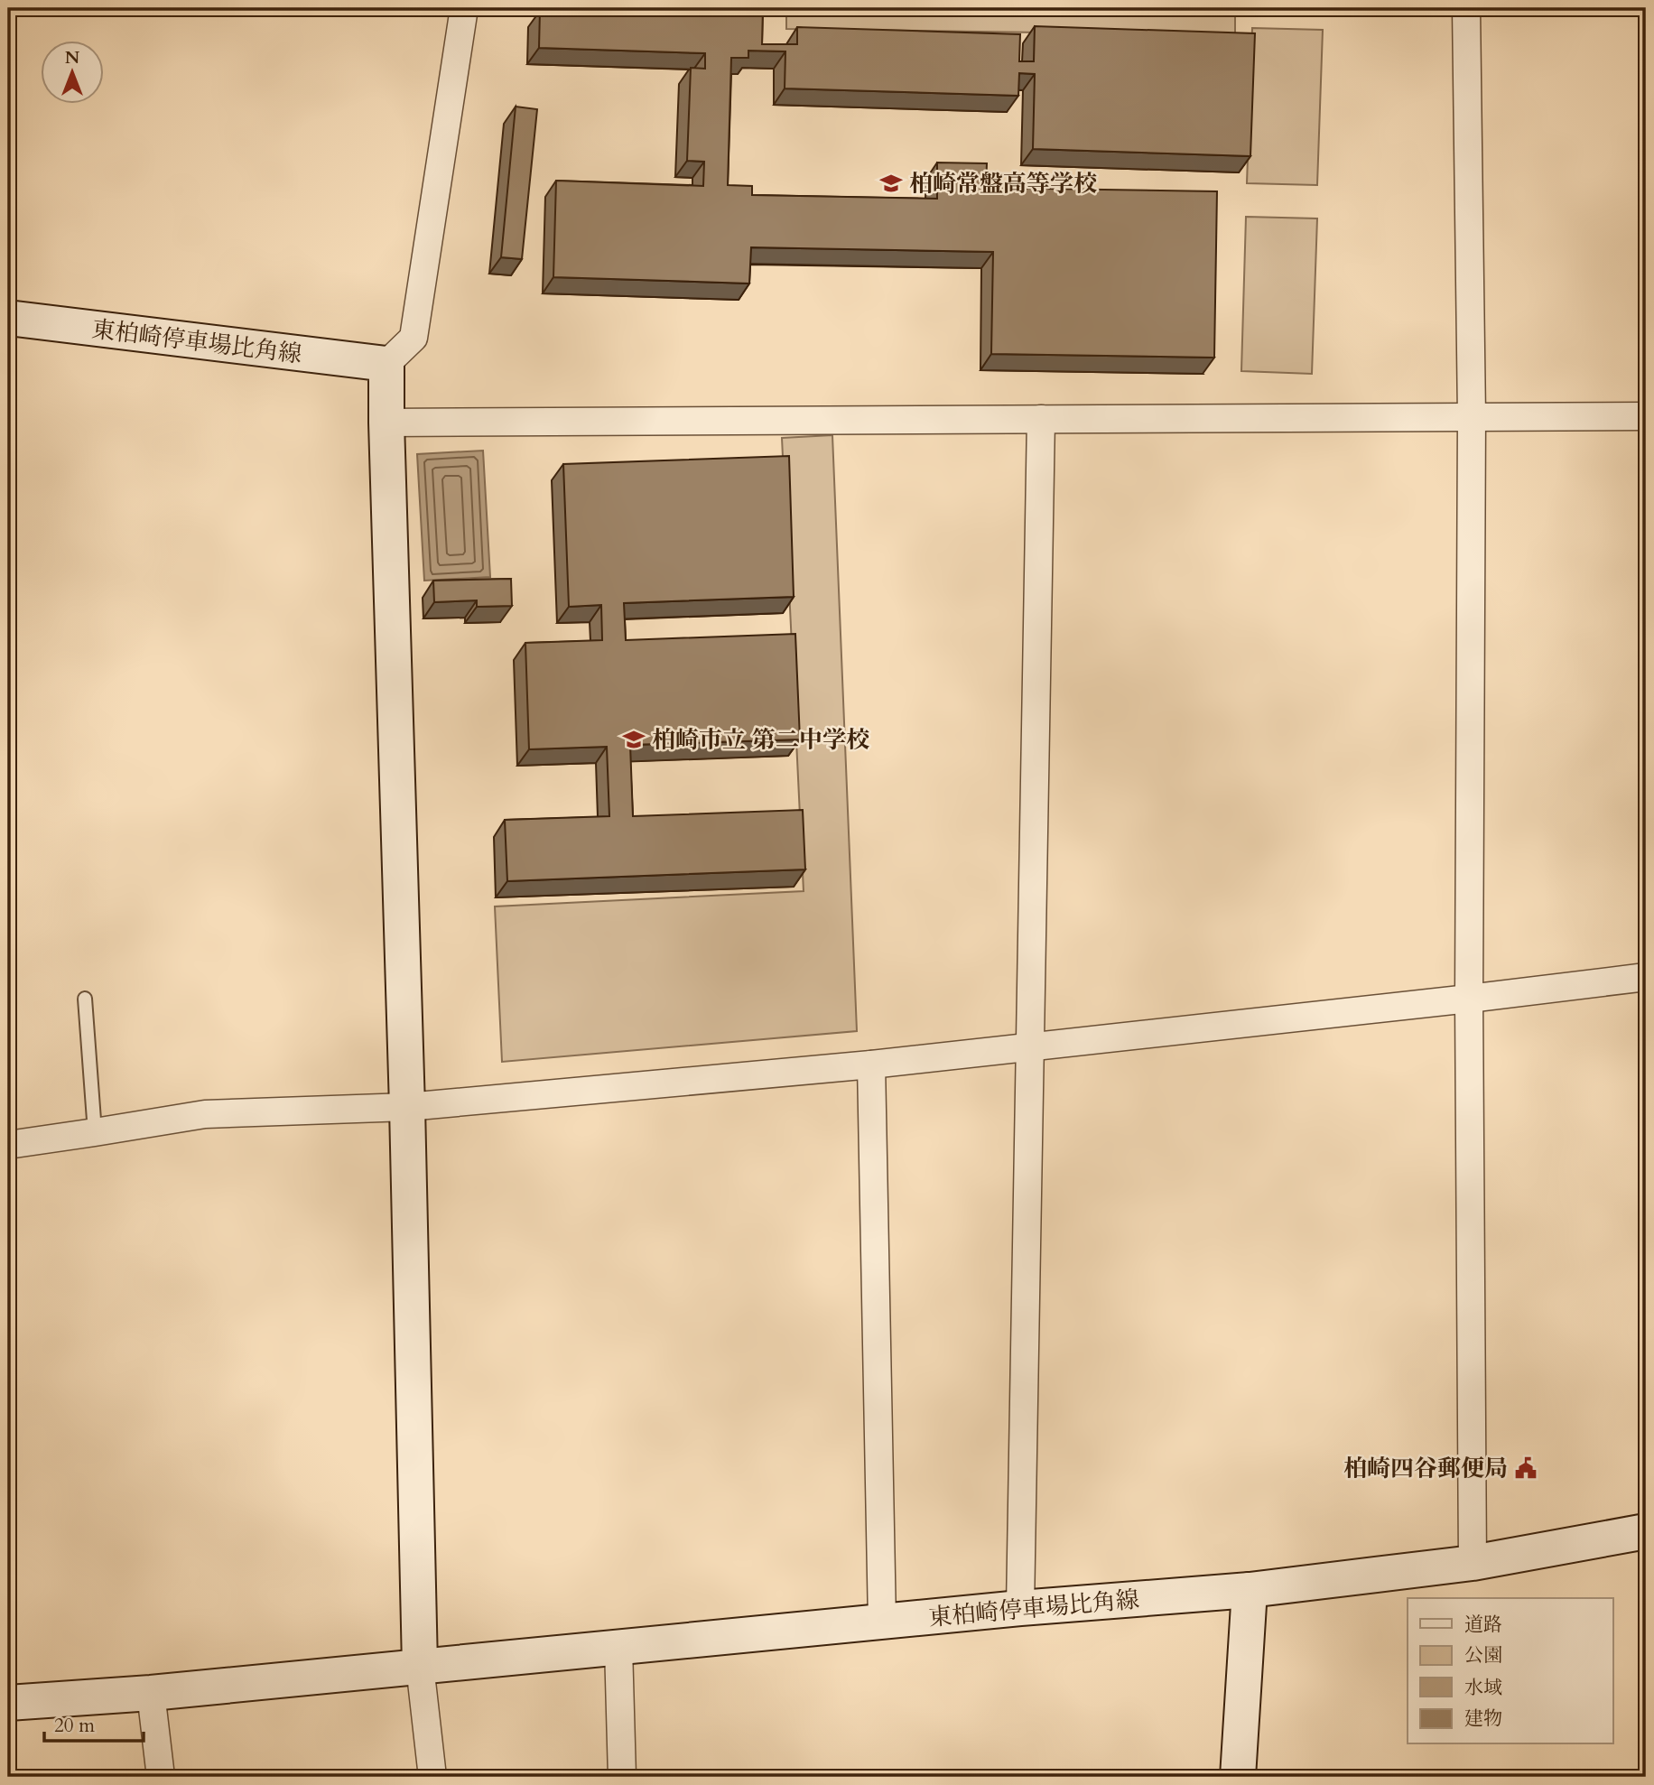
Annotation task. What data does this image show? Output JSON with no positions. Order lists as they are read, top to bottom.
{
  "streets": {
    "main road": ["東柏崎停車場比角線"]
  },
  "places": {
    "school or university": ["柏崎常盤高等学校", "柏崎市立 第二中学校"],
    "public building": ["柏崎四谷郵便局"]
  },
  "legend": [
    "道路",
    "公園",
    "水域",
    "建物"
  ],
  "scale_bar": "20 m",
  "north": "top"
}
